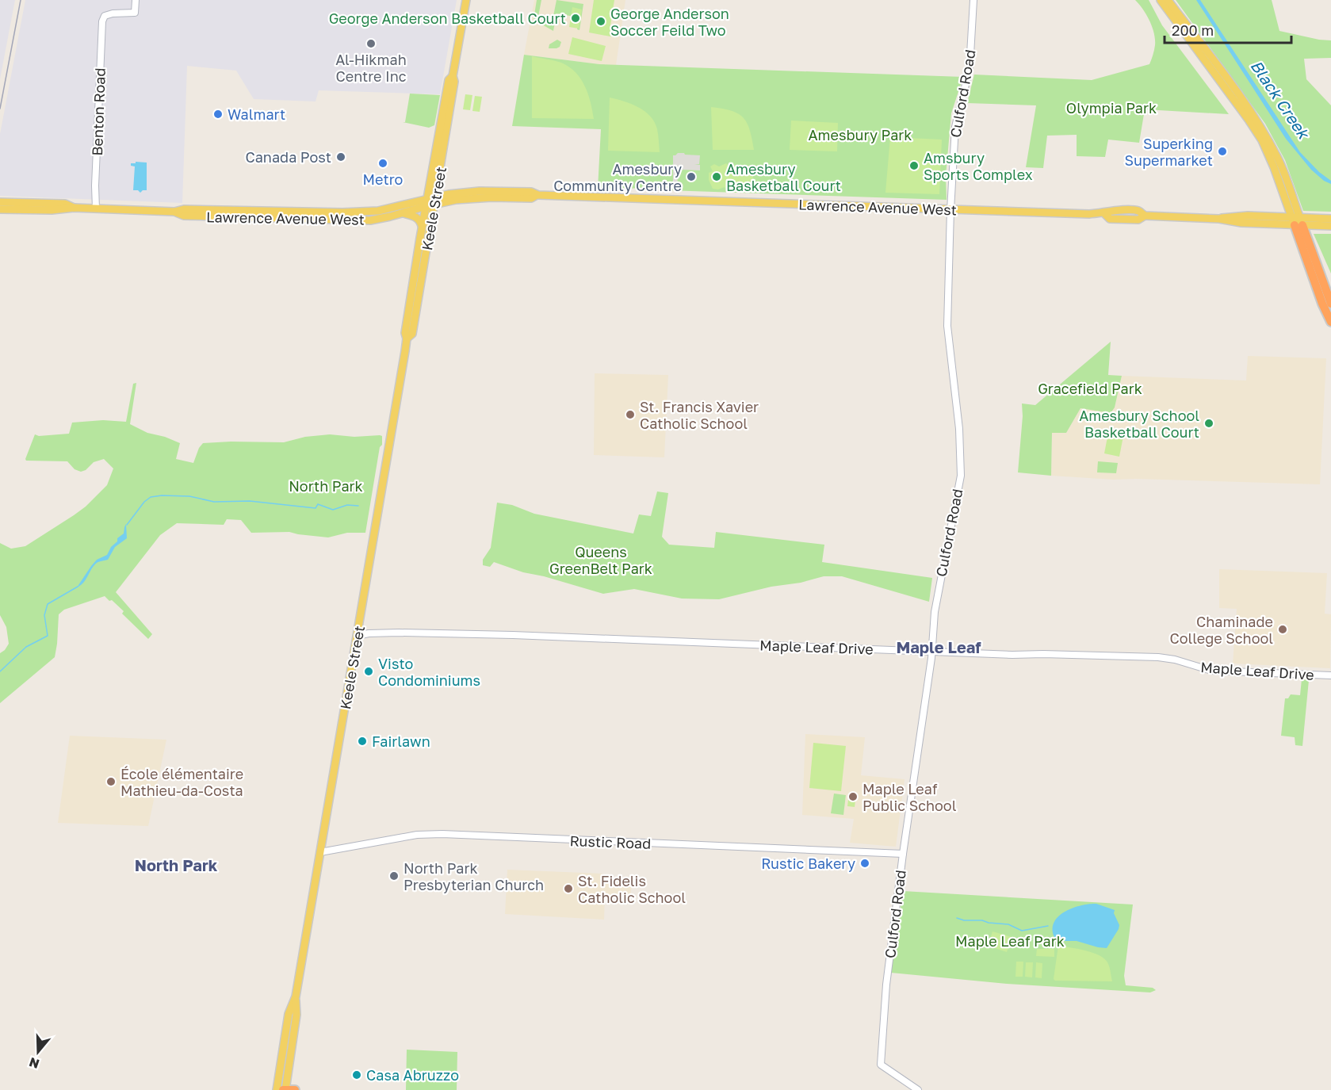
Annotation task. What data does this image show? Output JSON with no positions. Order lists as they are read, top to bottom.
{
  "streets": {
    "main road": ["Lawrence Avenue West", "Keele Street"],
    "street": [
      "Culford Road",
      "Benton Road",
      "Maple Leaf Drive",
      "Rustic Road"
    ]
  },
  "crossings": [
    ["Culford Road", "Lawrence Avenue West"],
    ["Culford Road", "Maple Leaf Drive"],
    ["Culford Road", "Rustic Road"],
    ["Benton Road", "Lawrence Avenue West"],
    ["Lawrence Avenue West", "Keele Street"],
    ["Keele Street", "Maple Leaf Drive"],
    ["Keele Street", "Rustic Road"]
  ],
  "districts": ["Maple Leaf", "North Park"],
  "water": ["Black Creek"],
  "parks": [
    "Olympia Park",
    "Amesbury Park",
    "Gracefield Park",
    "North Park",
    "Queens GreenBelt Park",
    "Maple Leaf Park"
  ],
  "places": [
    "George Anderson Basketball Court",
    "George Anderson Soccer Feild Two",
    "Al-Hikmah Centre Inc",
    "Walmart",
    "Superking Supermarket",
    "Canada Post",
    "Metro",
    "Amsbury Sports Complex",
    "Amesbury Community Centre",
    "Amesbury Basketball Court",
    "St. Francis Xavier Catholic School",
    "Amesbury School Basketball Court",
    "Chaminade College School",
    "Visto Condominiums",
    "Fairlawn",
    "École élémentaire Mathieu-da-Costa",
    "Maple Leaf Public School",
    "Rustic Bakery",
    "North Park Presbyterian Church",
    "St. Fidelis Catholic School",
    "Casa Abruzzo"
  ],
  "scale_bar": "200 m",
  "north": "bottom"
}
